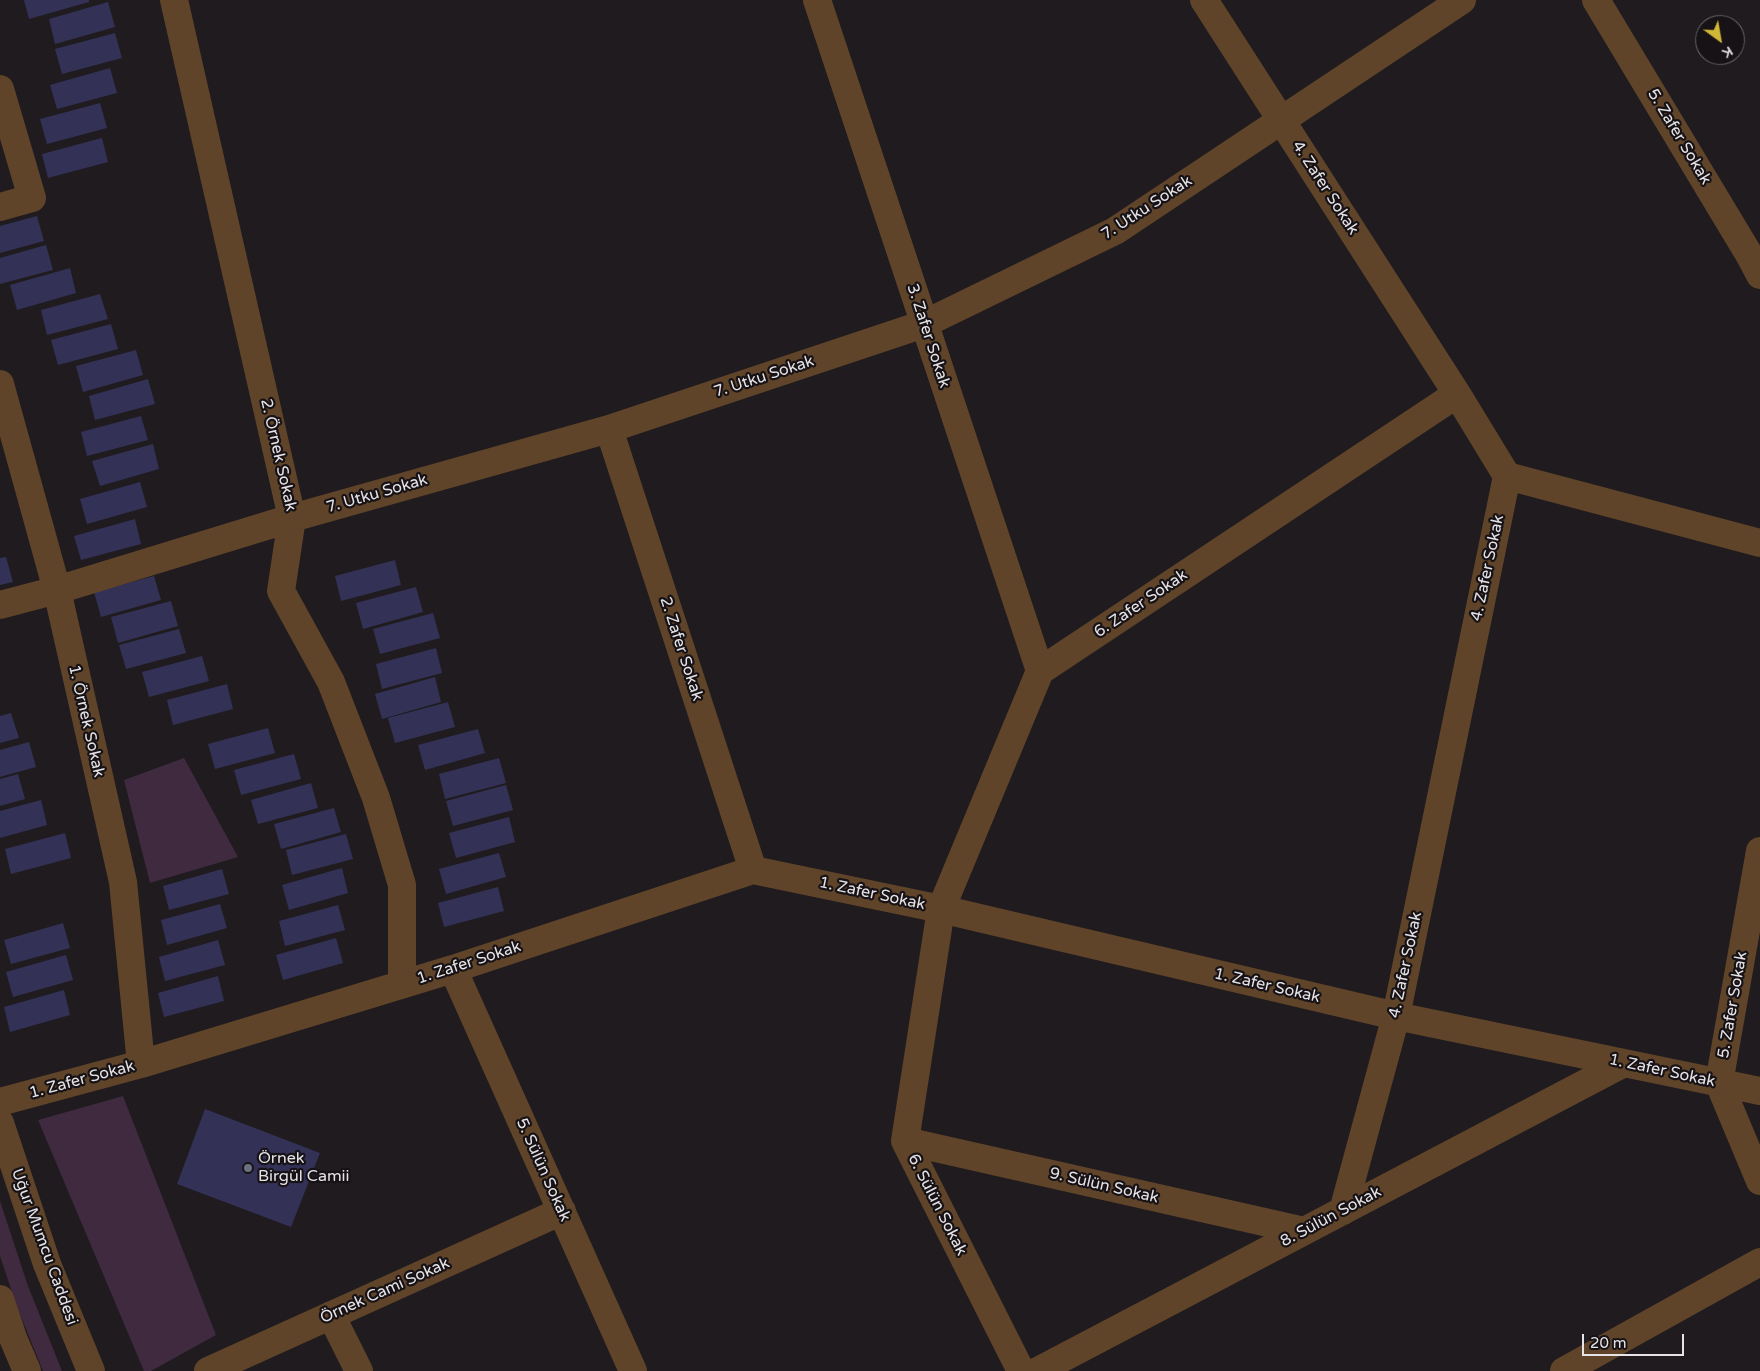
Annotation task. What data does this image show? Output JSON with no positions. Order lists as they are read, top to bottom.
{
  "streets": {
    "street": [
      "5. Zafer Sokak",
      "4. Zafer Sokak",
      "7. Utku Sokak",
      "3. Zafer Sokak",
      "2. Örnek Sokak",
      "6. Zafer Sokak",
      "2. Zafer Sokak",
      "1. Örnek Sokak",
      "1. Zafer Sokak",
      "5. Sülün Sokak",
      "9. Sülün Sokak",
      "6. Sülün Sokak",
      "8. Sülün Sokak",
      "Uğur Mumcu Caddesi",
      "Örnek Cami Sokak"
    ]
  },
  "crossings": [
    ["5. Zafer Sokak", "1. Zafer Sokak"],
    ["4. Zafer Sokak", "7. Utku Sokak"],
    ["4. Zafer Sokak", "6. Zafer Sokak"],
    ["4. Zafer Sokak", "1. Zafer Sokak"],
    ["4. Zafer Sokak", "8. Sülün Sokak"],
    ["7. Utku Sokak", "3. Zafer Sokak"],
    ["7. Utku Sokak", "2. Örnek Sokak"],
    ["7. Utku Sokak", "2. Zafer Sokak"],
    ["7. Utku Sokak", "1. Örnek Sokak"],
    ["3. Zafer Sokak", "6. Zafer Sokak"],
    ["2. Örnek Sokak", "1. Zafer Sokak"],
    ["2. Zafer Sokak", "1. Zafer Sokak"],
    ["1. Örnek Sokak", "1. Zafer Sokak"],
    ["1. Zafer Sokak", "5. Sülün Sokak"],
    ["1. Zafer Sokak", "6. Sülün Sokak"],
    ["1. Zafer Sokak", "8. Sülün Sokak"],
    ["5. Sülün Sokak", "Örnek Cami Sokak"],
    ["9. Sülün Sokak", "6. Sülün Sokak"],
    ["9. Sülün Sokak", "8. Sülün Sokak"]
  ],
  "places": ["Örnek Birgül Camii"],
  "scale_bar": "20 m",
  "north": "bottom right"
}
